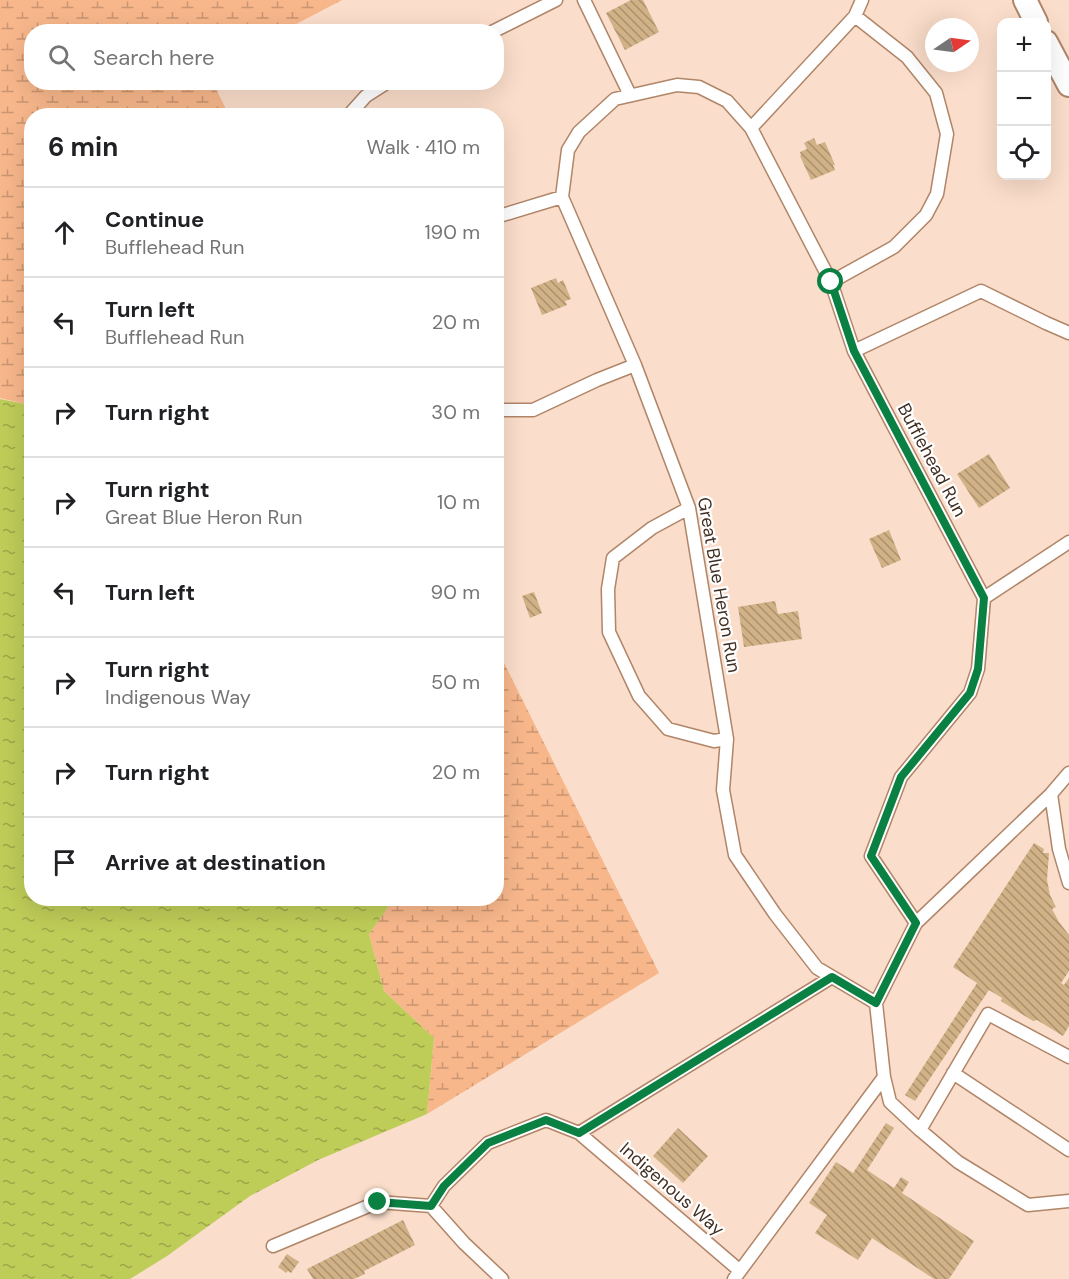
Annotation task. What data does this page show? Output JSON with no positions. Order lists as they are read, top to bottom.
{
  "streets": {
    "lane": ["Bufflehead Run", "Great Blue Heron Run", "Indigenous Way"]
  },
  "north": "right",
  "page": {
    "map_buttons": ["+", "−"],
    "search": "Search here",
    "heading": ["6 min", "Walk · 410 m"],
    "list": [
      ["Continue", "Bufflehead Run", "190 m"],
      ["Turn left", "Bufflehead Run", "20 m"],
      ["Turn right", "30 m"],
      ["Turn right", "Great Blue Heron Run", "10 m"],
      ["Turn left", "90 m"],
      ["Turn right", "Indigenous Way", "50 m"],
      ["Turn right", "20 m"],
      "Arrive at destination"
    ]
  }
}
